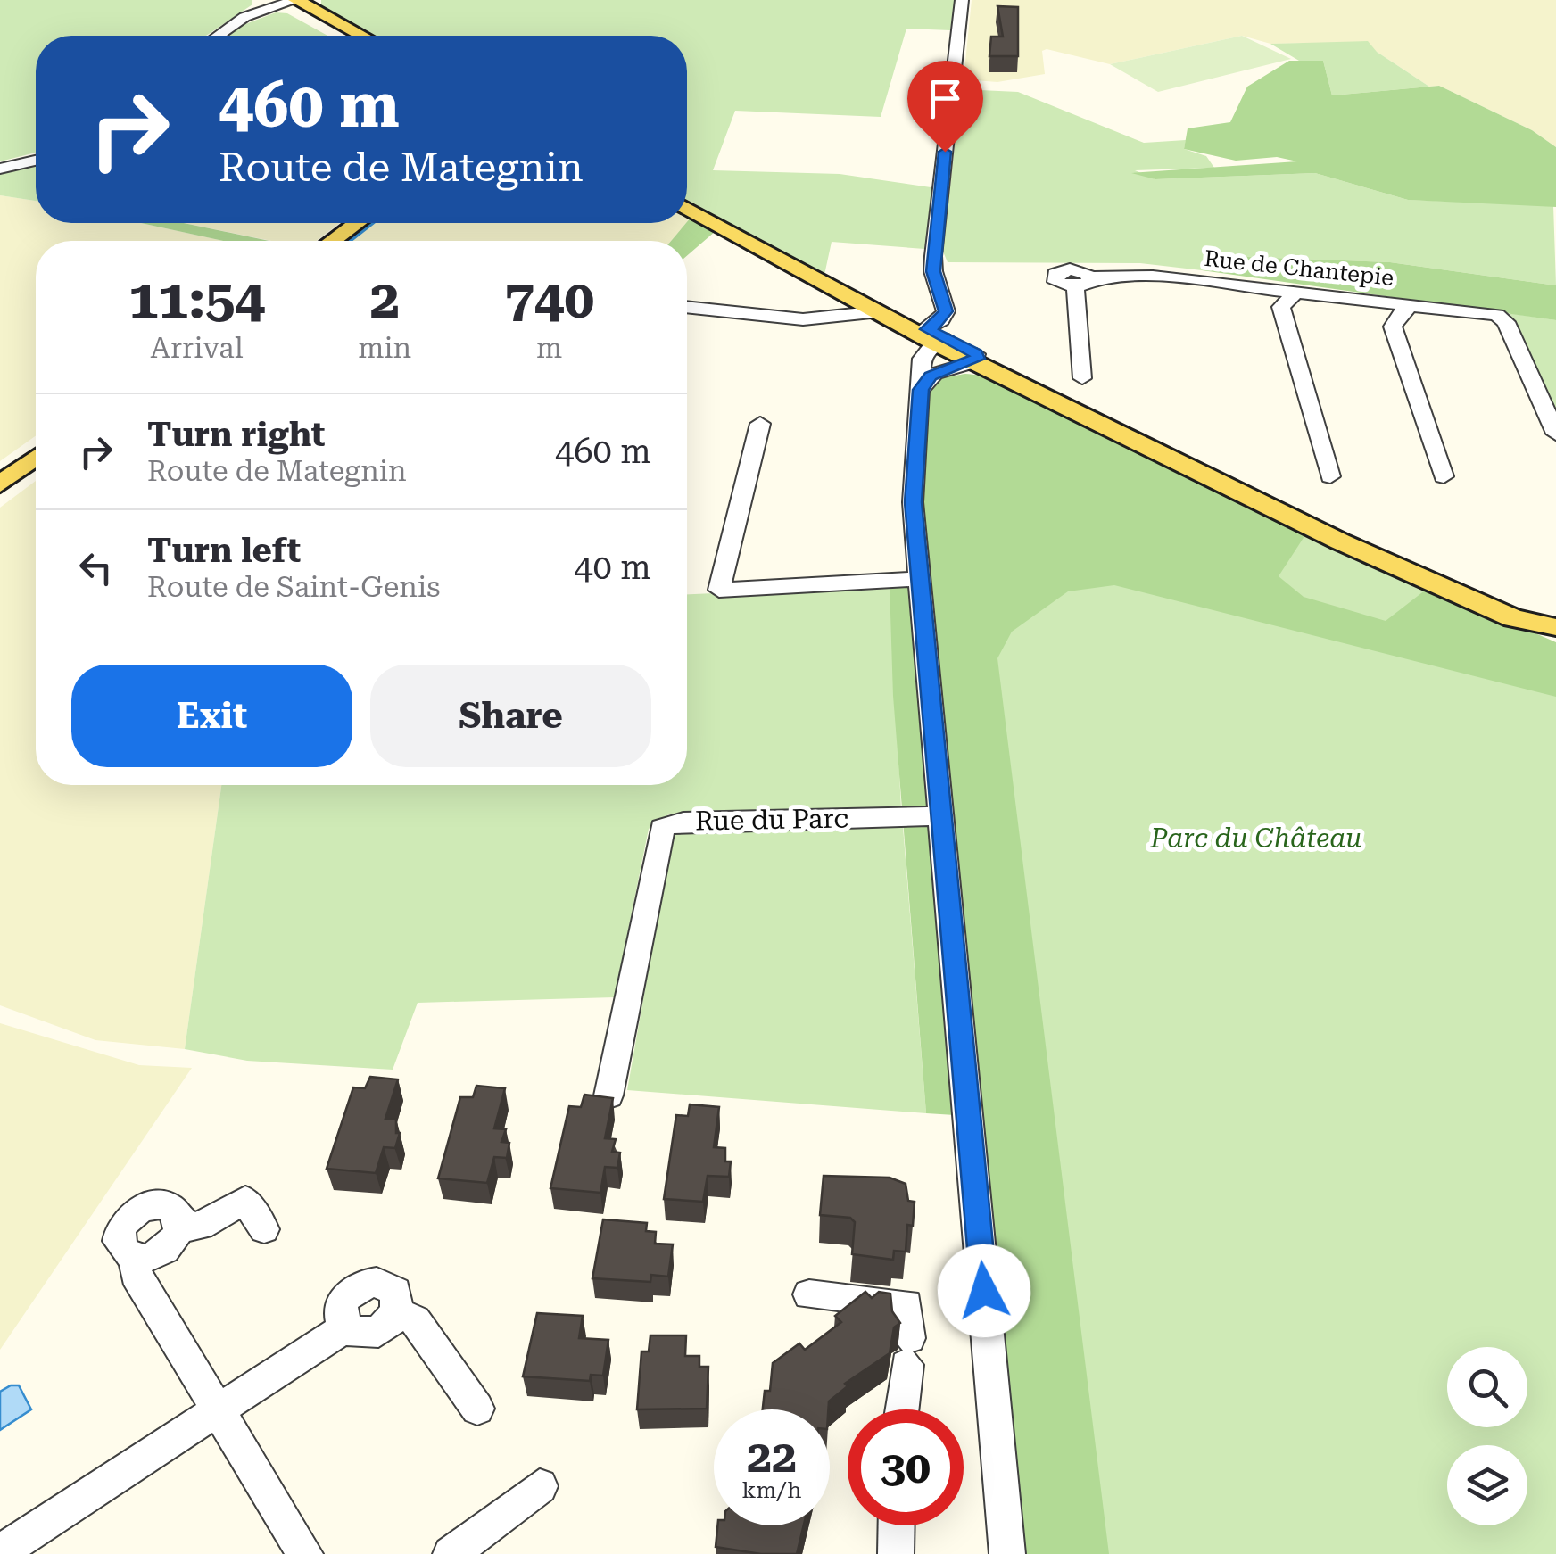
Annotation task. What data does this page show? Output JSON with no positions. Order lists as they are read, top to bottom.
{
  "streets": {
    "street": ["Rue de Chantepie", "Rue du Parc"]
  },
  "parks": ["Parc du Château"],
  "page": {
    "turn": ["460 m", "Route de Mategnin"],
    "eta": [
      "11:54",
      "Arrival",
      "2",
      "min",
      "740",
      "m"
    ],
    "list": [
      {
        "name": "Turn right",
        "note": "Route de Mategnin",
        "value": "460 m"
      },
      {
        "name": "Turn left",
        "note": "Route de Saint-Genis",
        "value": "40 m"
      }
    ],
    "buttons": ["Exit", "Share"],
    "speed": "22 km/h",
    "limit": "30"
  }
}
